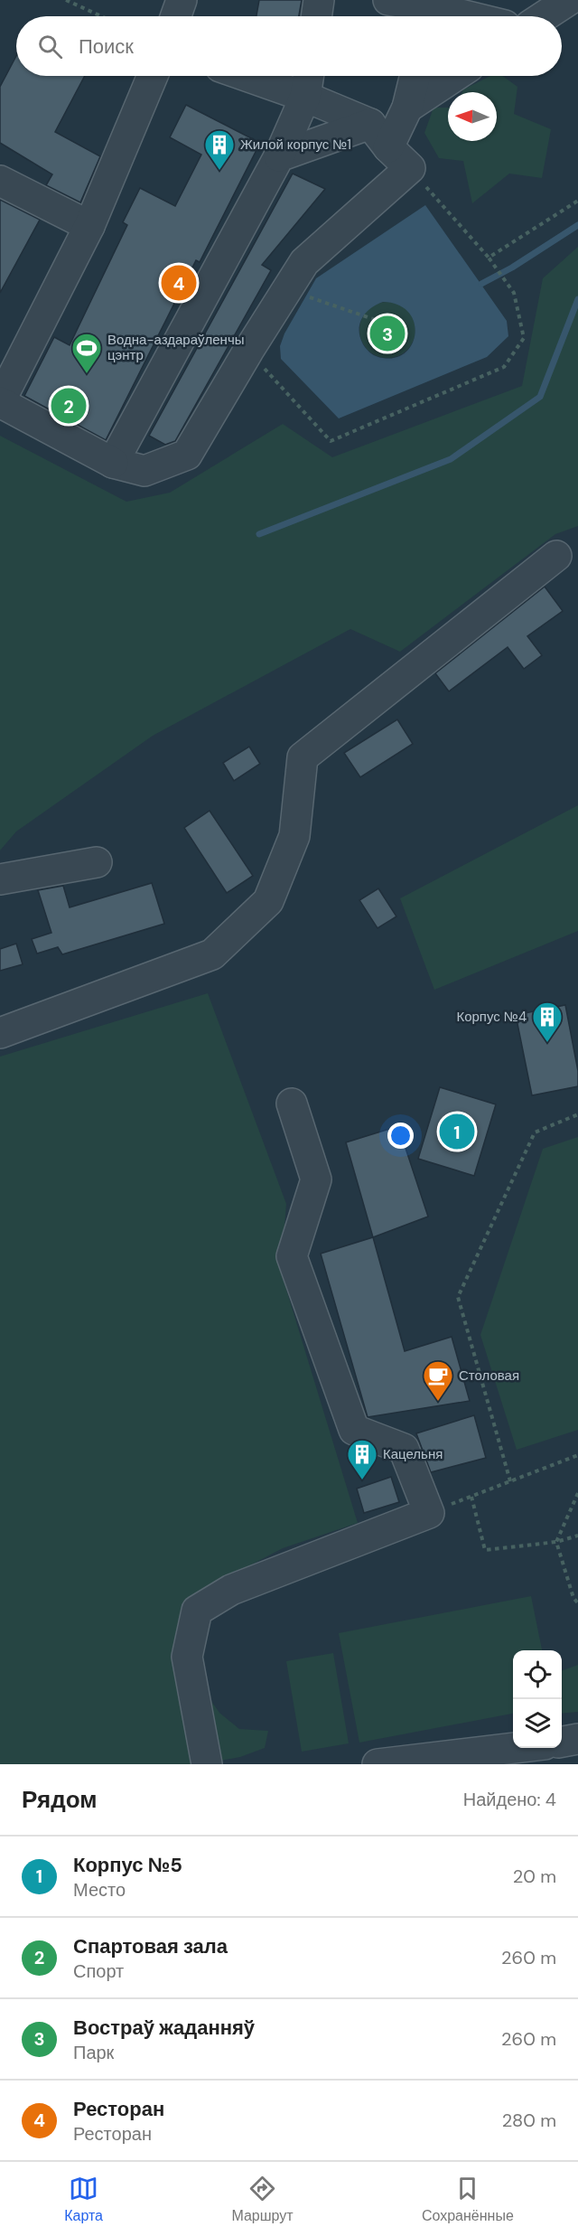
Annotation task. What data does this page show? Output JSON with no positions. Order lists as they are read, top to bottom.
{
  "places": {
    "building": ["Жилой корпус №1", "Корпус №4", "Кацельня"],
    "sports": ["Водна-аздараўленчы цэнтр"],
    "cafe": ["Столовая"]
  },
  "north": "left",
  "page": {
    "search": "Поиск",
    "pins": [
      "4",
      "3",
      "2",
      "1"
    ],
    "heading": ["Рядом", "Найдено: 4"],
    "list": [
      {
        "mark": "1",
        "name": "Корпус №5",
        "note": "Место",
        "value": "20 m"
      },
      {
        "mark": "2",
        "name": "Спартовая зала",
        "note": "Спорт",
        "value": "260 m"
      },
      {
        "mark": "3",
        "name": "Востраў жаданняў",
        "note": "Парк",
        "value": "260 m"
      },
      {
        "mark": "4",
        "name": "Ресторан",
        "note": "Ресторан",
        "value": "280 m"
      }
    ],
    "nav": ["Карта", "Маршрут", "Сохранённые"]
  }
}
